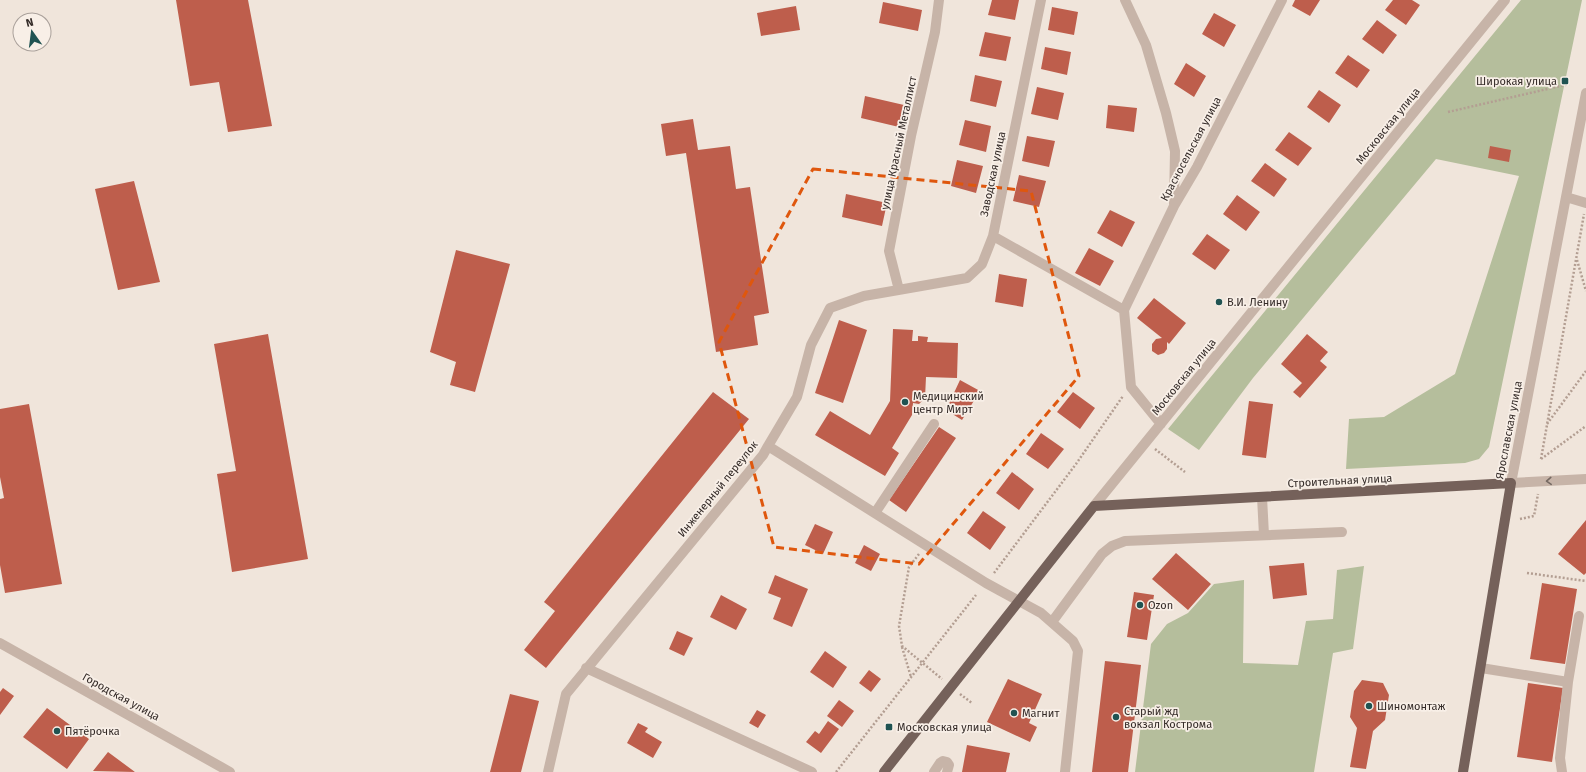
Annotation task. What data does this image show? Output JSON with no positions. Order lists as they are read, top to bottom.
{
  "streets": {
    "main road": ["Московская улица", "Ярославская улица", "Строительная улица"],
    "street": [
      "улица Красный Металлист",
      "Красносельская улица",
      "Заводская улица",
      "Инженерный переулок",
      "Городская улица"
    ]
  },
  "crossings": [
    ["Московская улица", "Строительная улица"],
    ["Московская улица", "Инженерный переулок"],
    ["улица Красный Металлист", "Заводская улица"],
    ["Заводская улица", "Инженерный переулок"],
    ["Ярославская улица", "Строительная улица"]
  ],
  "places": {
    "transit": ["Широкая улица", "Московская улица"],
    "other": [
      "В.И. Ленину",
      "Медицинский центр Мирт",
      "Ozon",
      "Шиномонтаж",
      "Магнит",
      "Старый жд вокзал Кострома",
      "Пятёрочка"
    ]
  },
  "north": "top"
}
